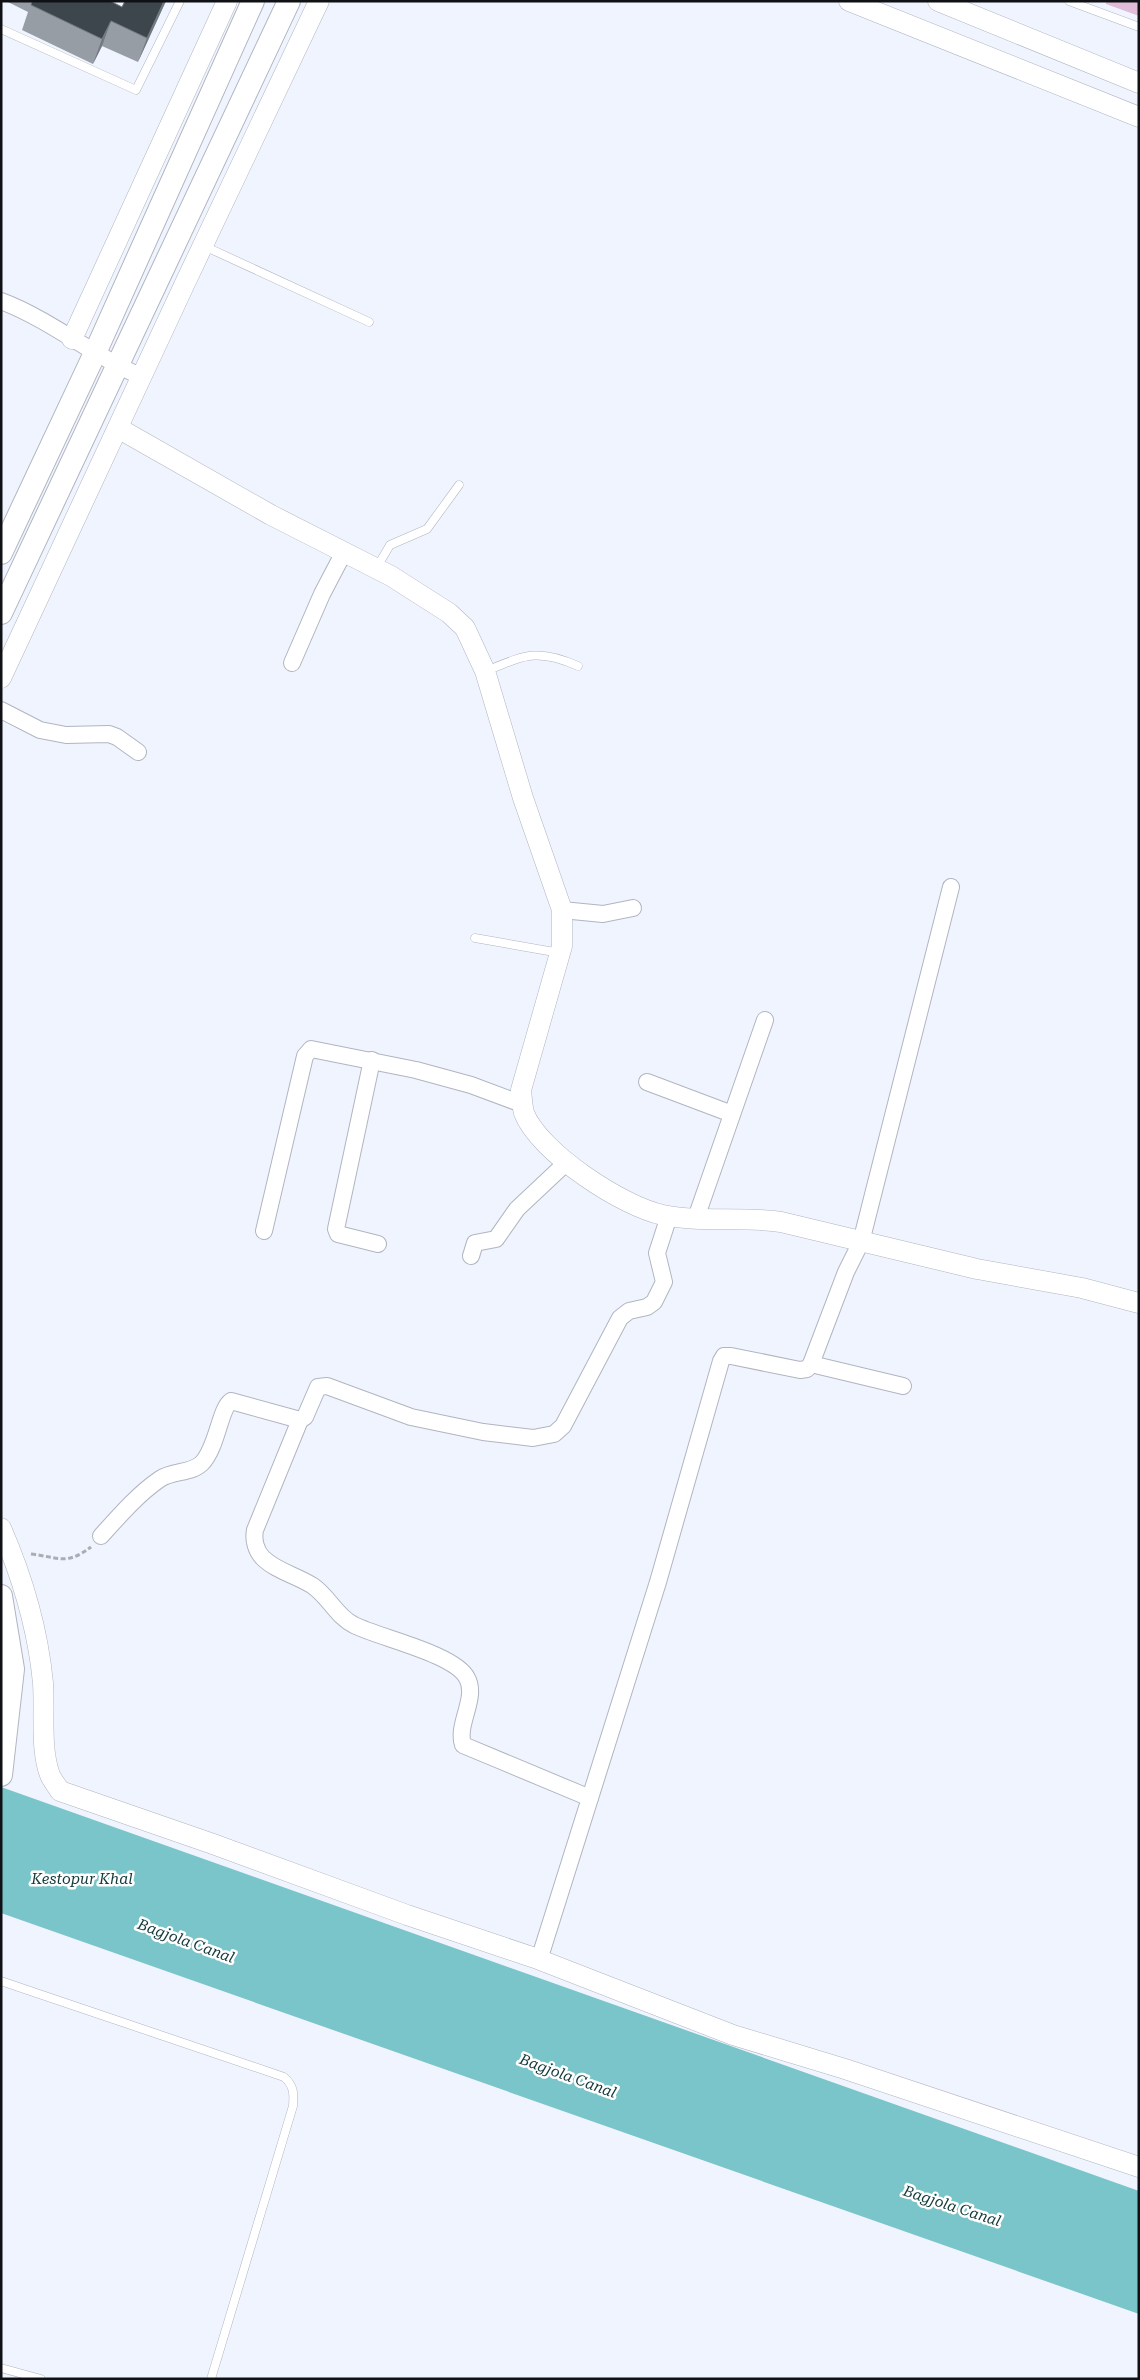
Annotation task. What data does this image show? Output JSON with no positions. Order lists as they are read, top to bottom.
{
  "water": ["Kestopur Khal", "Bagjola Canal"]
}
